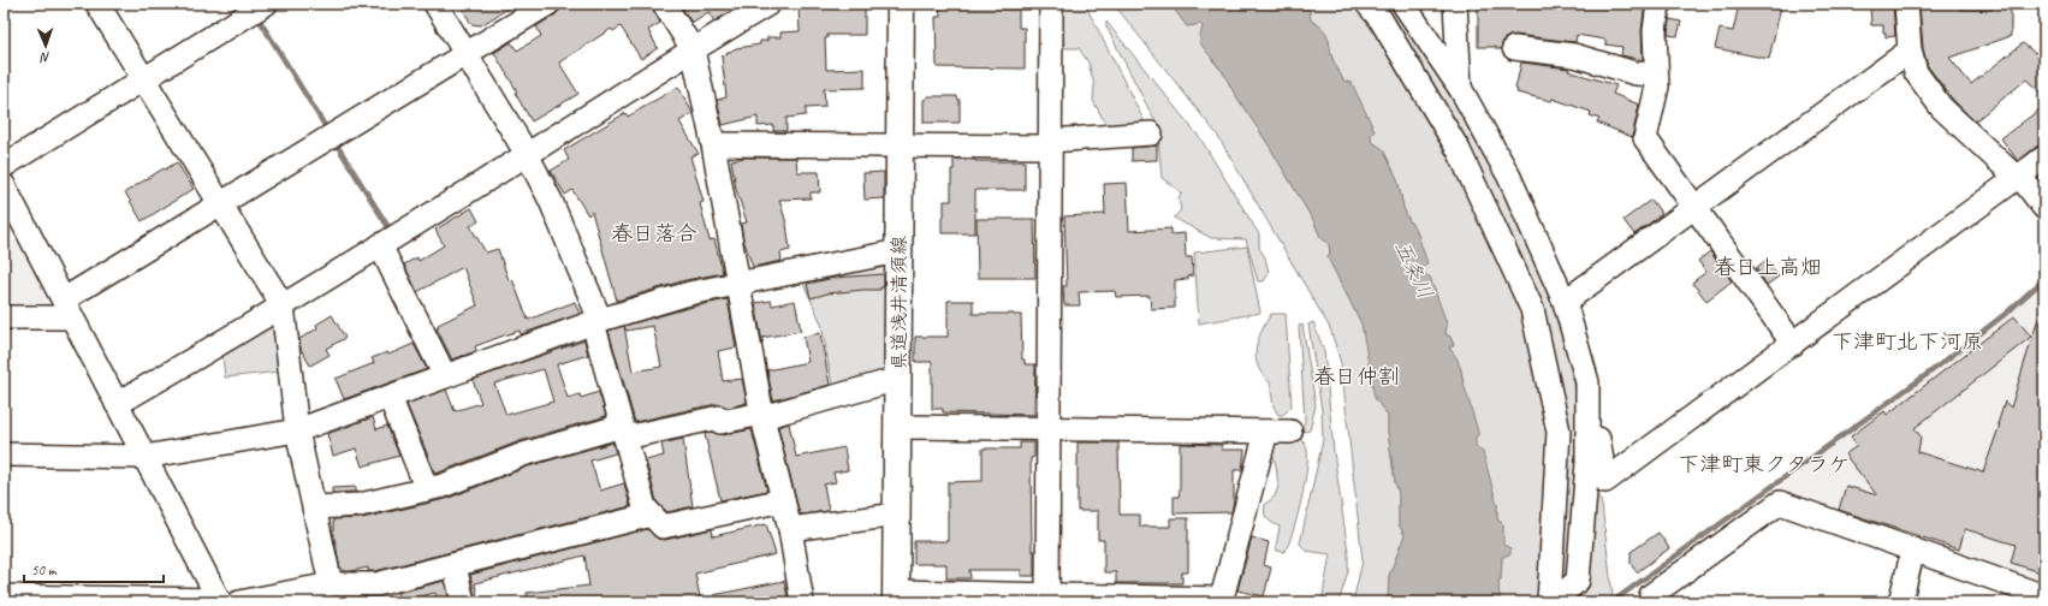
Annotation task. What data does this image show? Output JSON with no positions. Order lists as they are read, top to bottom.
{
  "streets": {
    "main road": ["県道浅井清須線"]
  },
  "districts": [
    "春日落合",
    "春日上高畑",
    "下津町北下河原",
    "春日仲割",
    "下津町東クタラケ"
  ],
  "water": ["五条川"],
  "scale_bar": "50 m",
  "north": "bottom"
}
